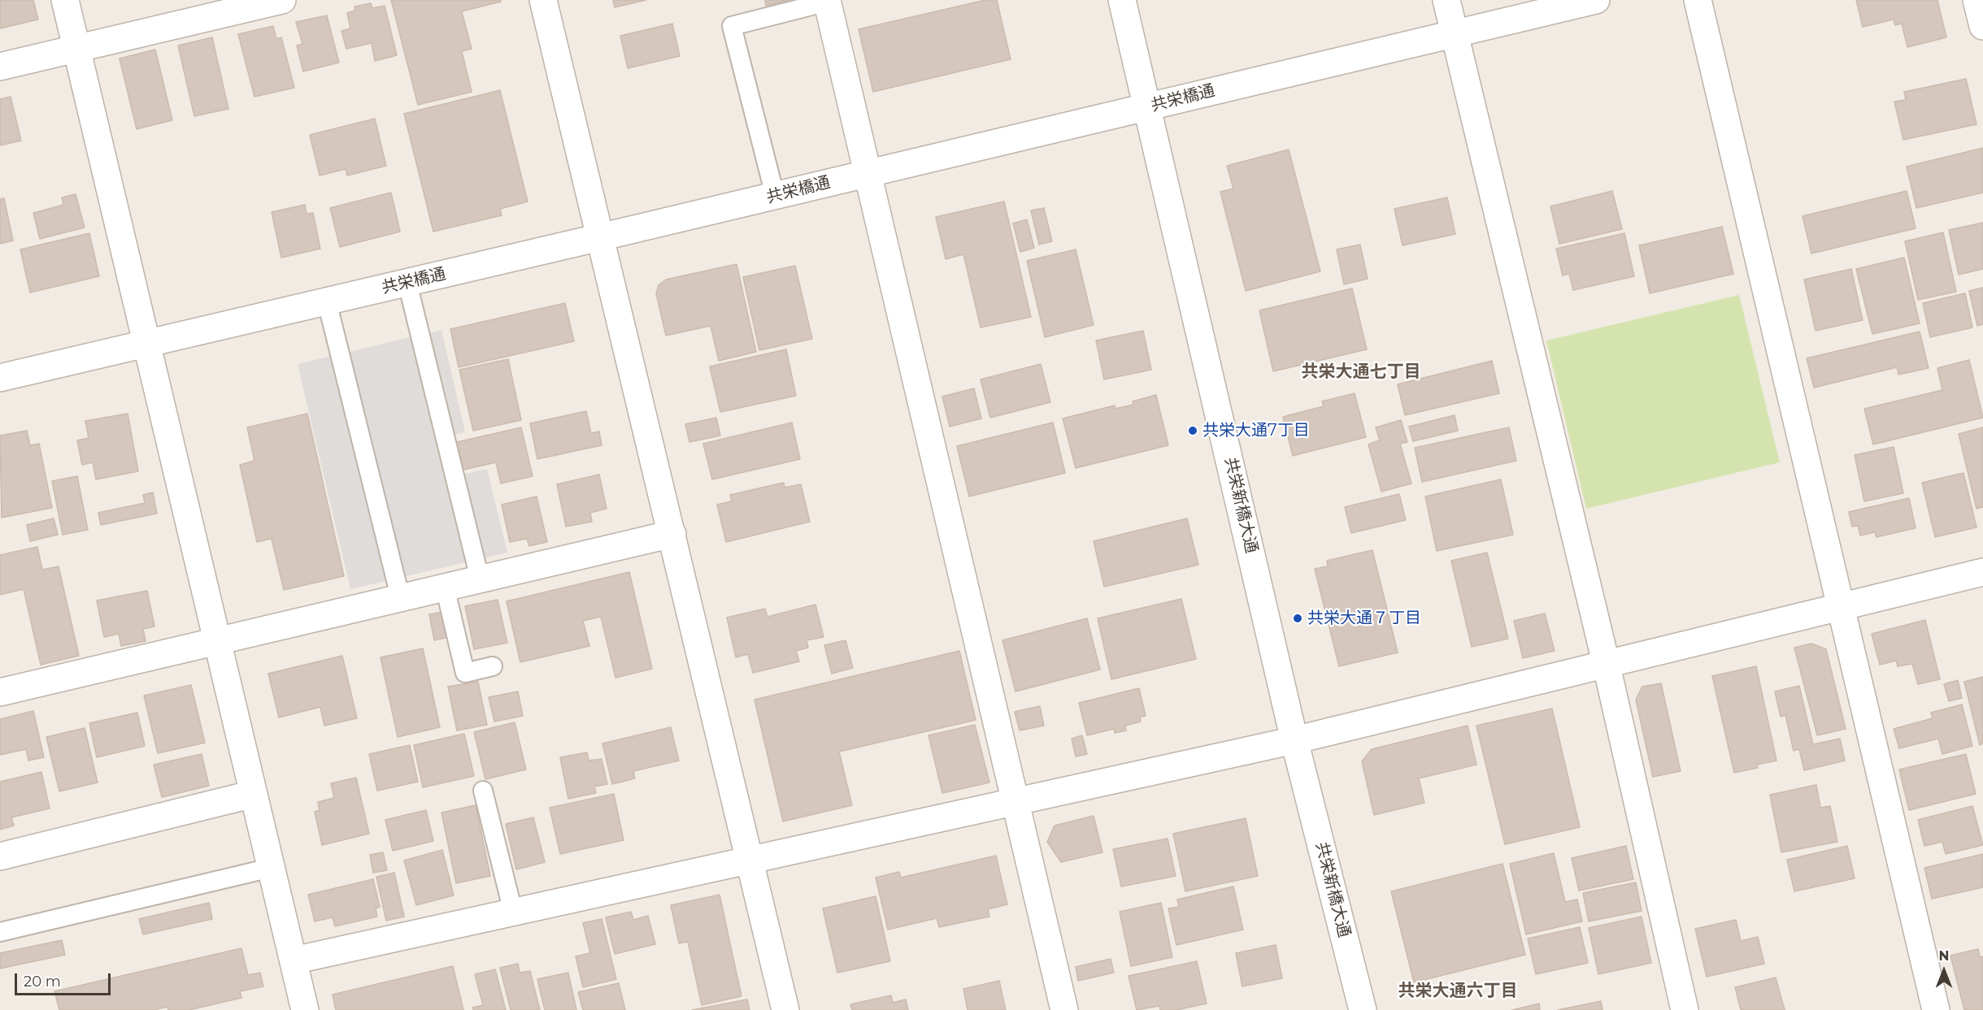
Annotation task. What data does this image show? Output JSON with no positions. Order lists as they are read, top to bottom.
{
  "streets": {
    "street": ["共栄橋通", "共栄新橋大通"]
  },
  "crossings": [
    ["共栄橋通", "共栄新橋大通"]
  ],
  "districts": ["共栄大通七丁目", "共栄大通六丁目"],
  "places": ["共栄大通7丁目", "共栄大通７丁目"],
  "scale_bar": "20 m",
  "north": "top"
}
